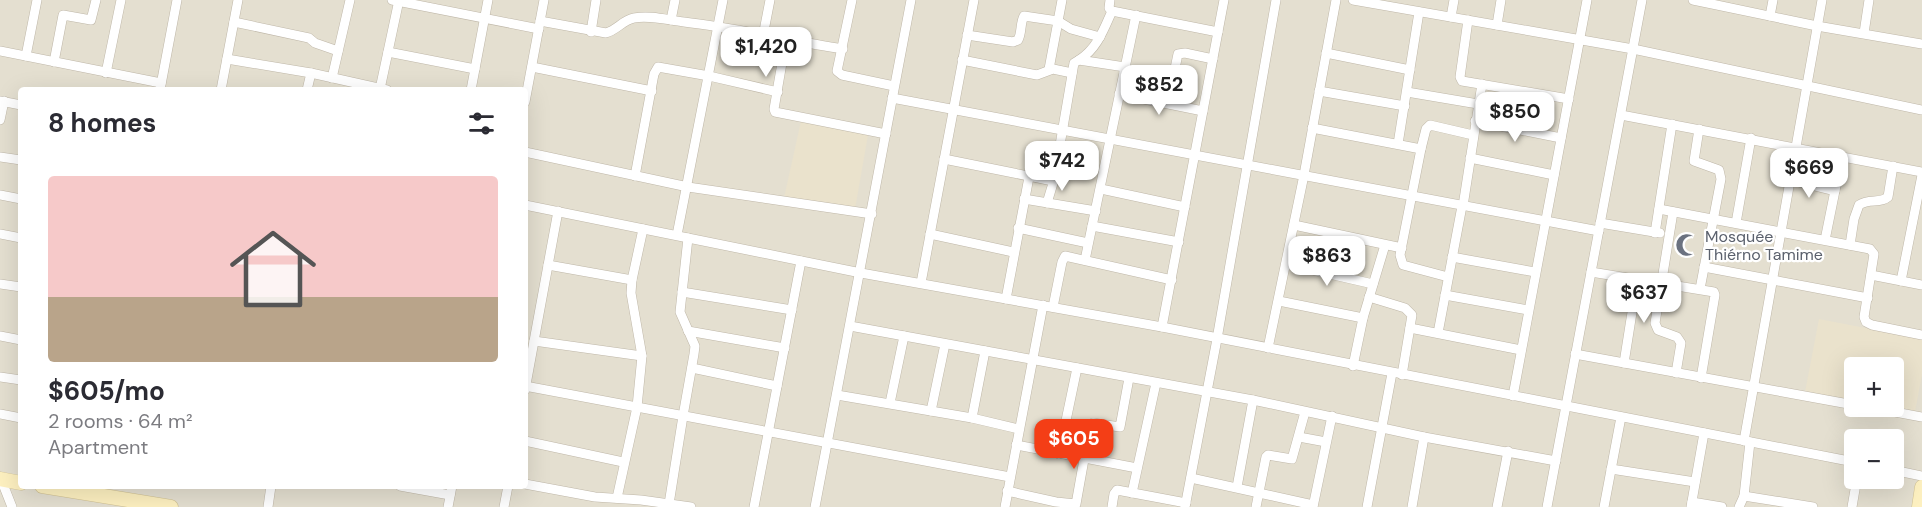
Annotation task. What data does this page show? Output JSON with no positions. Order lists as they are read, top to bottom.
{
  "places": {
    "mosque": ["Mosquée Thiérno Tamime"]
  },
  "page": {
    "price": [
      "$1,420",
      "$852",
      "$850",
      "$742",
      "$669",
      "$863",
      "$637",
      "$605"
    ],
    "heading": "8 homes",
    "list": [
      {
        "name": "$605/mo",
        "note": "2 rooms · 64 m² · Apartment"
      }
    ],
    "map_buttons": ["+", "−"]
  }
}
